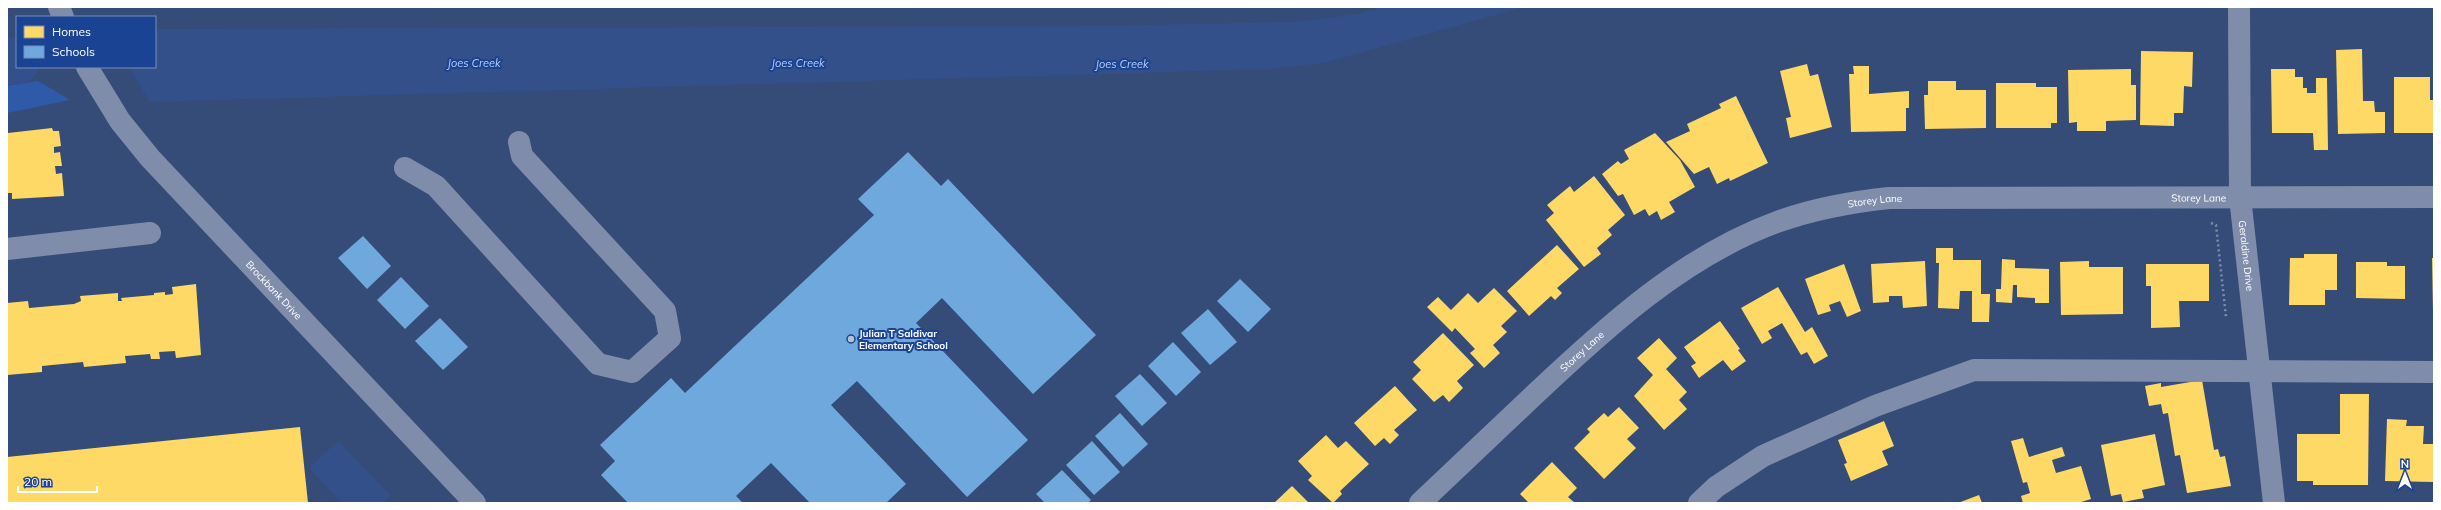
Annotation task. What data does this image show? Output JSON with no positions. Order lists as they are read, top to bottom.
{
  "streets": {
    "street": ["Storey Lane", "Geraldine Drive", "Brockbank Drive"]
  },
  "crossings": [
    ["Storey Lane", "Geraldine Drive"]
  ],
  "water": ["Joes Creek"],
  "places": ["Julian T Saldivar Elementary School"],
  "legend": ["Homes", "Schools"],
  "scale_bar": "20 m",
  "north": "top"
}
